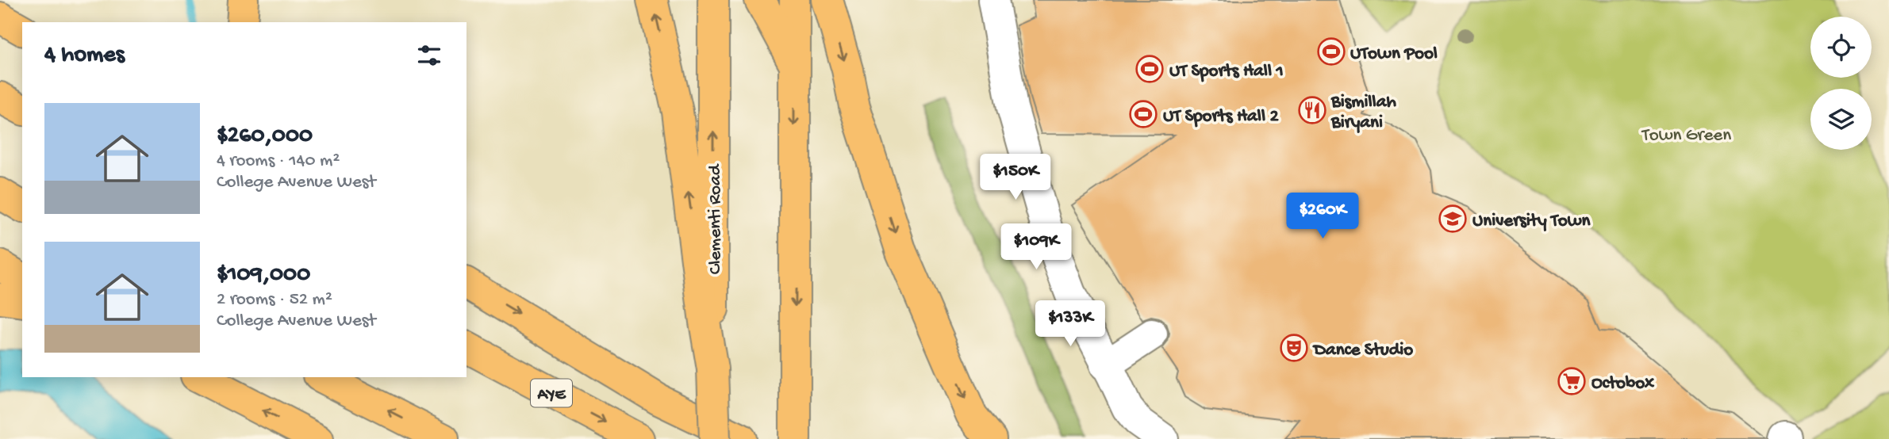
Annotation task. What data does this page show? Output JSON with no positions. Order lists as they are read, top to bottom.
{
  "streets": {
    "main road": ["Clementi Road", "AYE"]
  },
  "parks": ["Town Green"],
  "places": {
    "sports": ["UTown Pool", "UT Sports Hall 1", "UT Sports Hall 2"],
    "restaurant": ["Bismillah Biryani"],
    "school or university": ["University Town"],
    "theatre": ["Dance Studio"],
    "supermarket": ["Octobox"]
  },
  "page": {
    "heading": "4 homes",
    "list": [
      {
        "name": "$260,000",
        "note": "4 rooms · 140 m² · College Avenue West"
      },
      {
        "name": "$109,000",
        "note": "2 rooms · 52 m² · College Avenue West"
      }
    ],
    "price": [
      "$150K",
      "$260K",
      "$109K",
      "$133K"
    ]
  }
}
